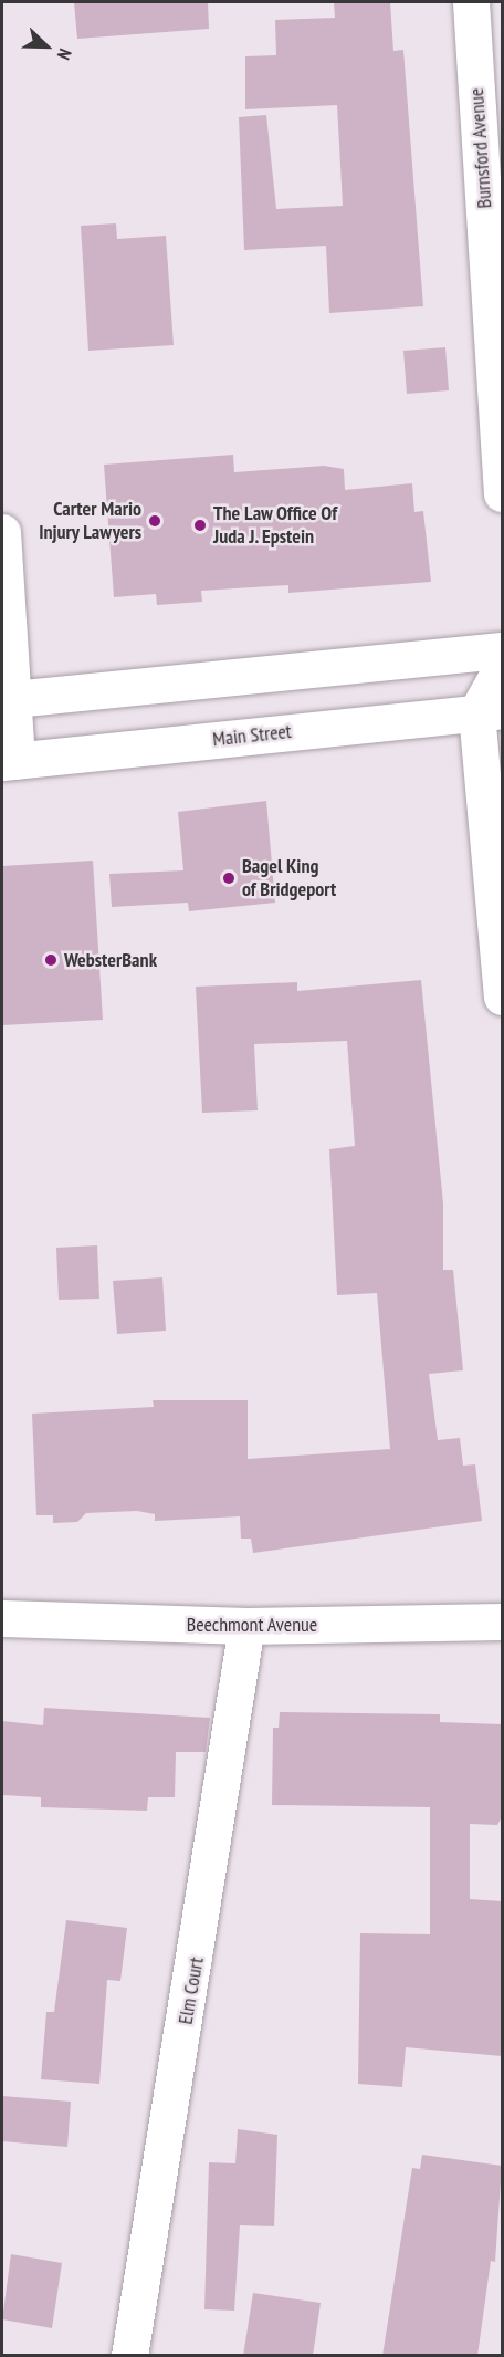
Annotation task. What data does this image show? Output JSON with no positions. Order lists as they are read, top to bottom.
{
  "streets": {
    "street": [
      "Burnsford Avenue",
      "Main Street",
      "Beechmont Avenue",
      "Elm Court"
    ]
  },
  "crossings": [
    ["Beechmont Avenue", "Elm Court"]
  ],
  "places": [
    "Carter Mario Injury Lawyers",
    "The Law Office Of Juda J. Epstein",
    "Bagel King of Bridgeport",
    "WebsterBank"
  ],
  "north": "bottom right"
}
